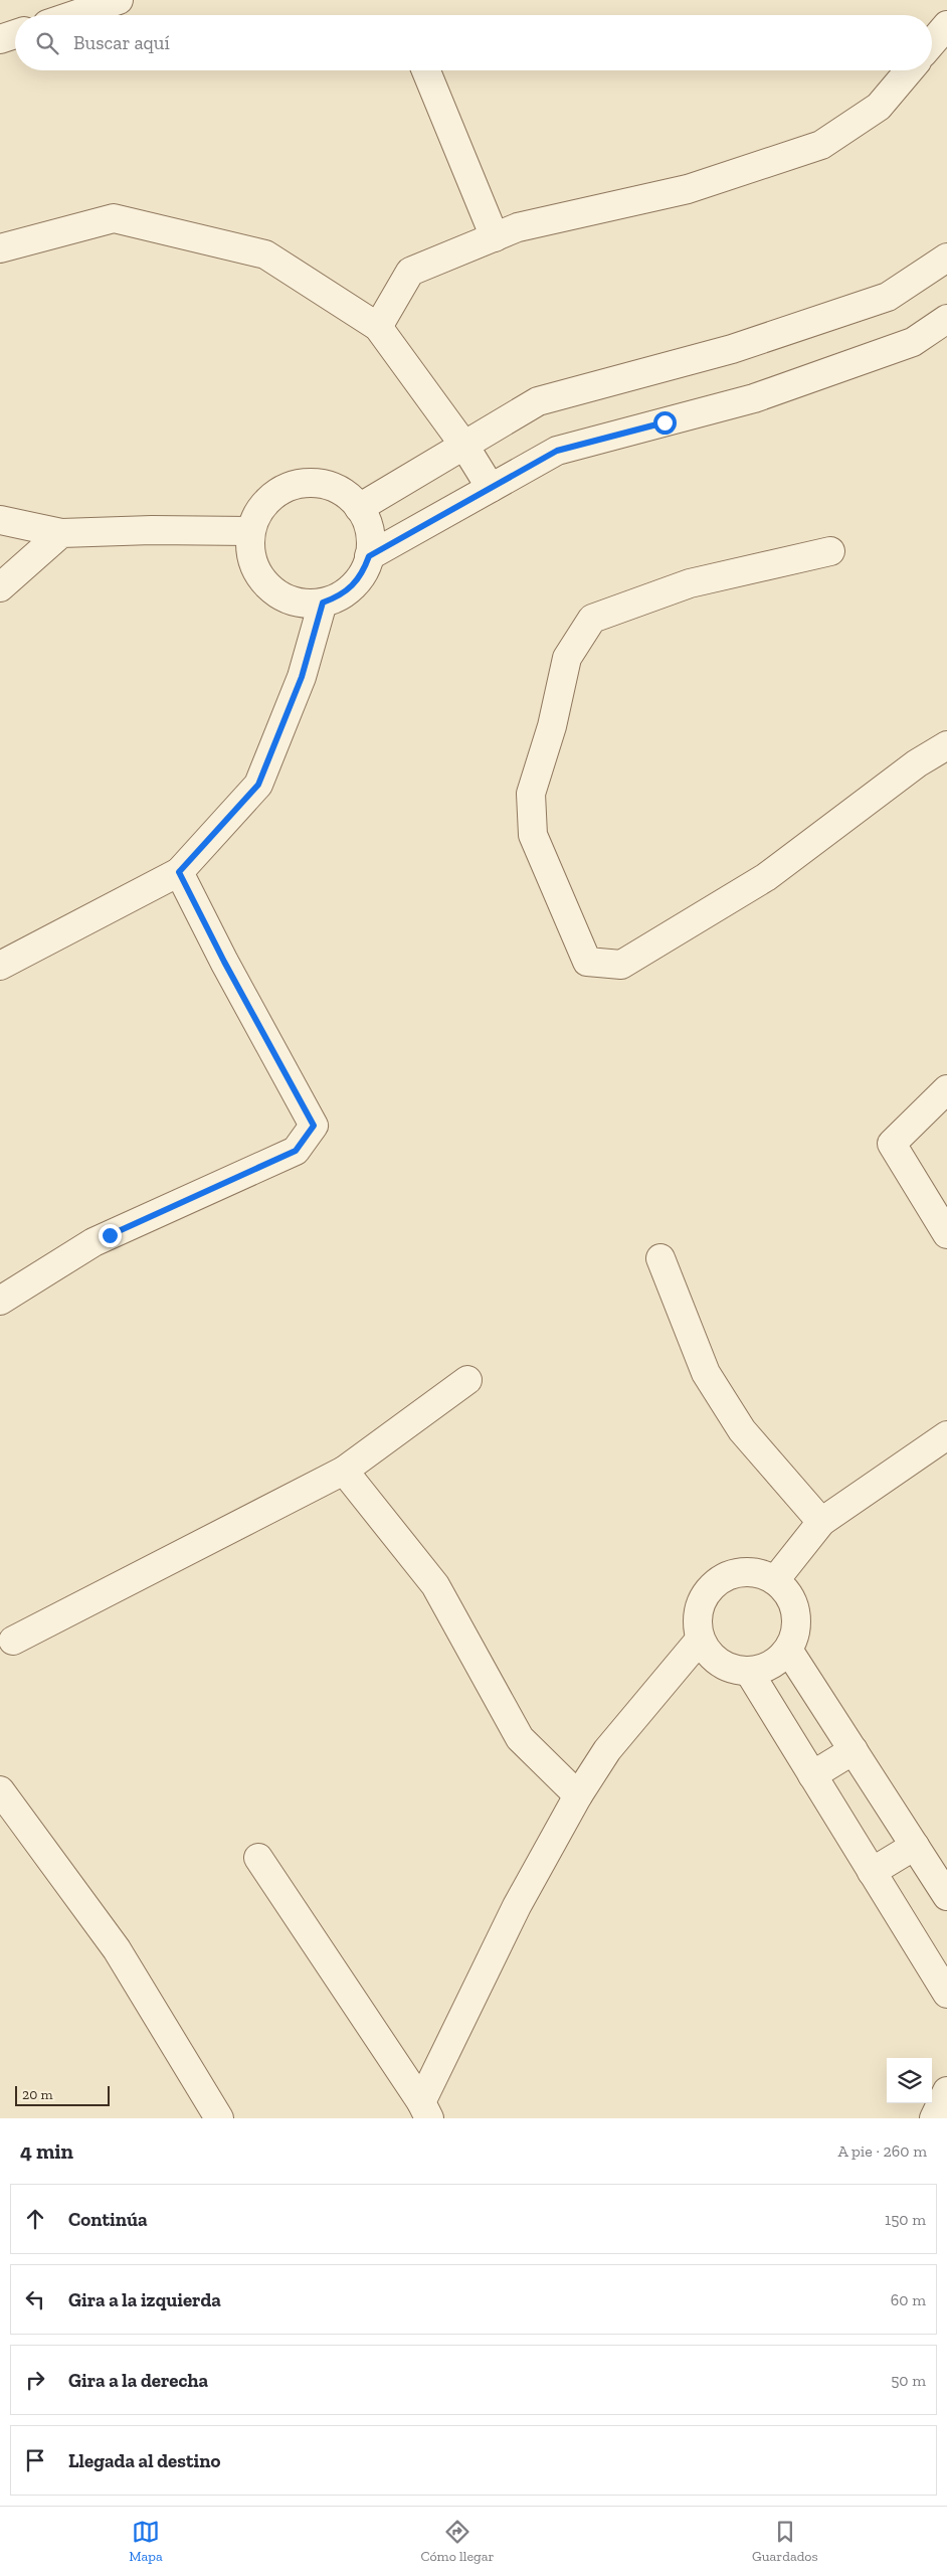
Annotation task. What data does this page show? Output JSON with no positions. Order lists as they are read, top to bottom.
{
  "scale_bar": "20 m",
  "page": {
    "search": "Buscar aquí",
    "scale": "20 m",
    "heading": ["4 min", "A pie · 260 m"],
    "list": [
      ["Continúa", "150 m"],
      ["Gira a la izquierda", "60 m"],
      ["Gira a la derecha", "50 m"],
      "Llegada al destino"
    ],
    "nav": ["Mapa", "Cómo llegar", "Guardados"]
  }
}
